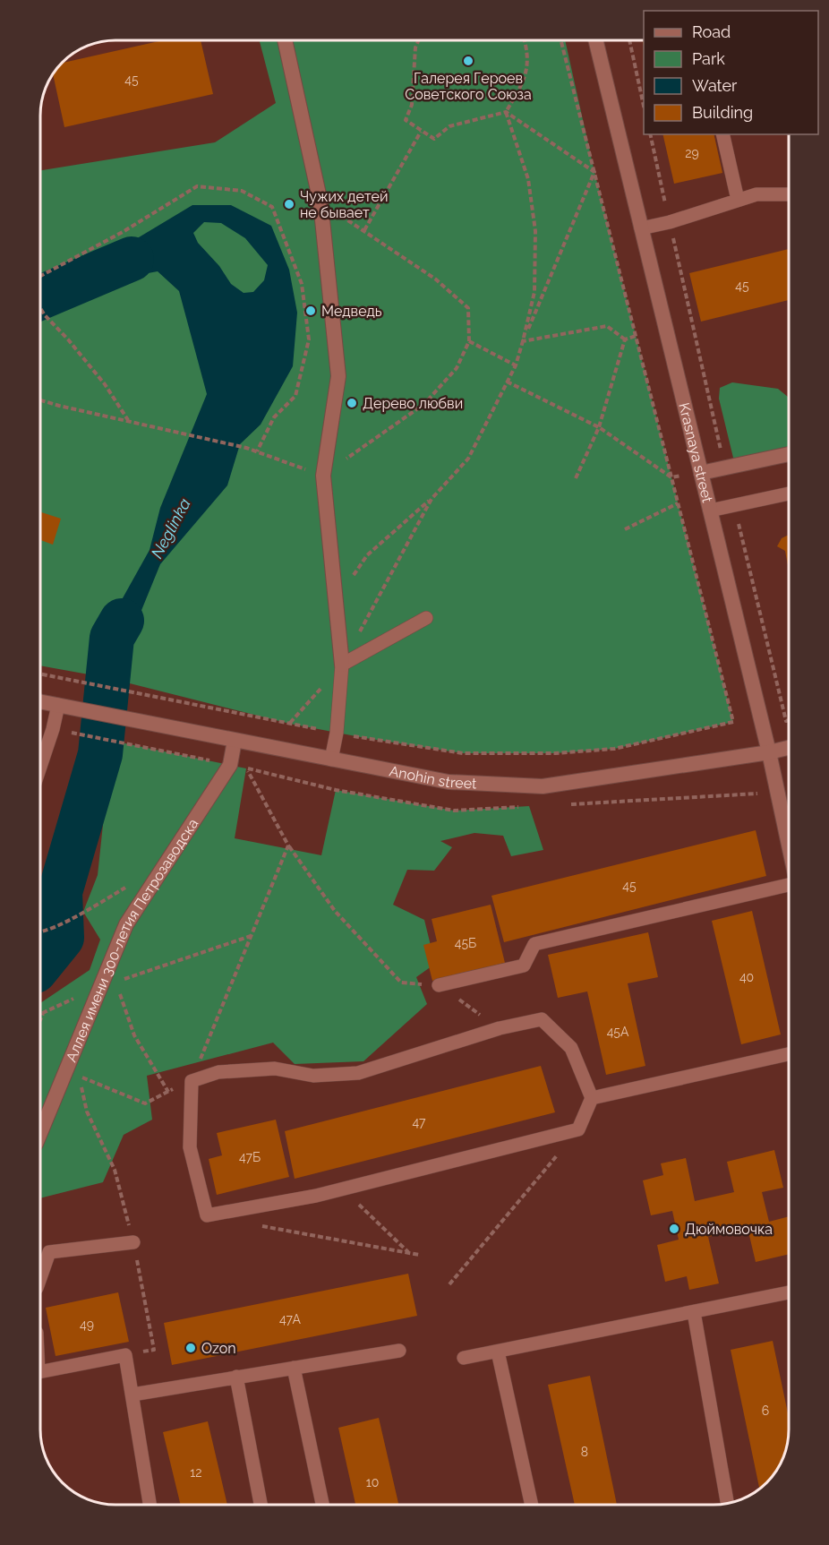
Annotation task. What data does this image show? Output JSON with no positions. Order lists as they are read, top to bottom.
{
  "streets": {
    "street": ["Krasnaya street", "Anohin street", "Аллея имени 300-летия Петрозаводска"]
  },
  "crossings": [
    ["Krasnaya street", "Anohin street"],
    ["Anohin street", "Аллея имени 300-летия Петрозаводска"]
  ],
  "water": ["Neglinka"],
  "places": [
    "Галерея Героев Советского Союза",
    "Чужих детей не бывает",
    "Медведь",
    "Дерево любви",
    "Дюймовочка",
    "Ozon"
  ],
  "house_numbers": [
    "45",
    "29",
    "45",
    "45",
    "45Б",
    "40",
    "45А",
    "47",
    "47Б",
    "47А",
    "49",
    "6",
    "8",
    "12",
    "10"
  ],
  "legend": [
    "Road",
    "Park",
    "Water",
    "Building"
  ]
}
